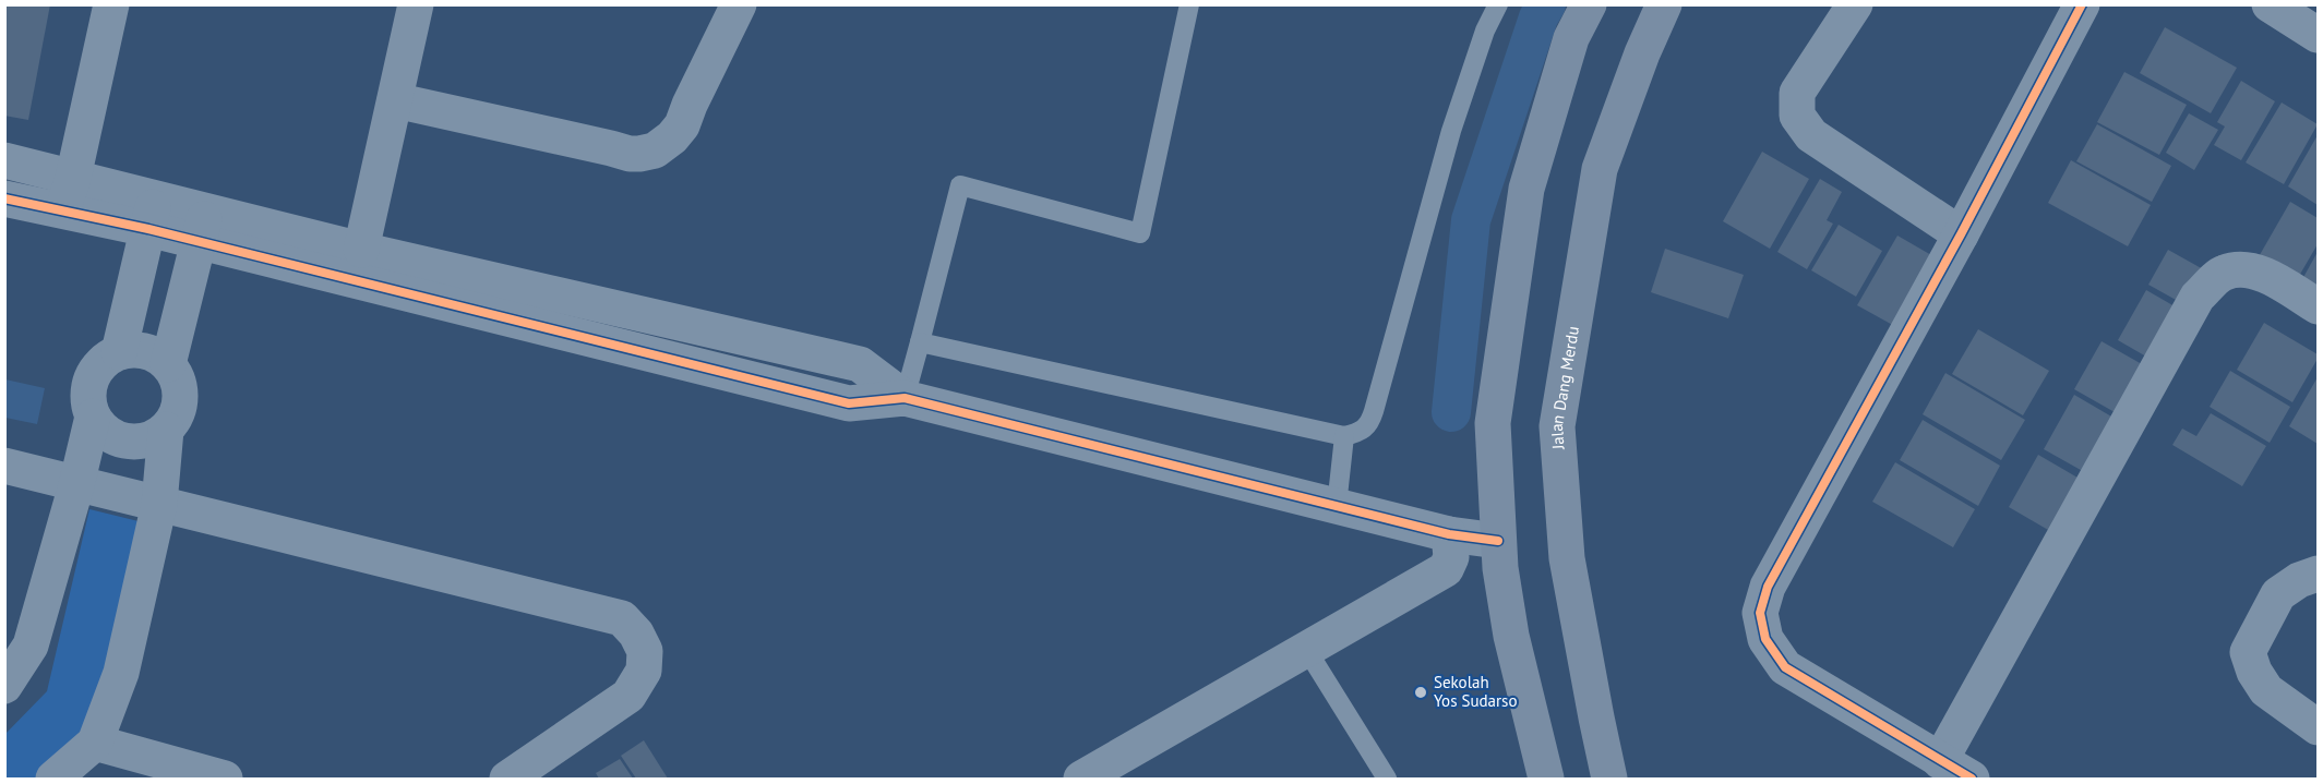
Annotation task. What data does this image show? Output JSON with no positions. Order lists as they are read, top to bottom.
{
  "streets": {
    "main road": ["Jalan Dang Merdu"]
  },
  "places": ["Sekolah Yos Sudarso"]
}
